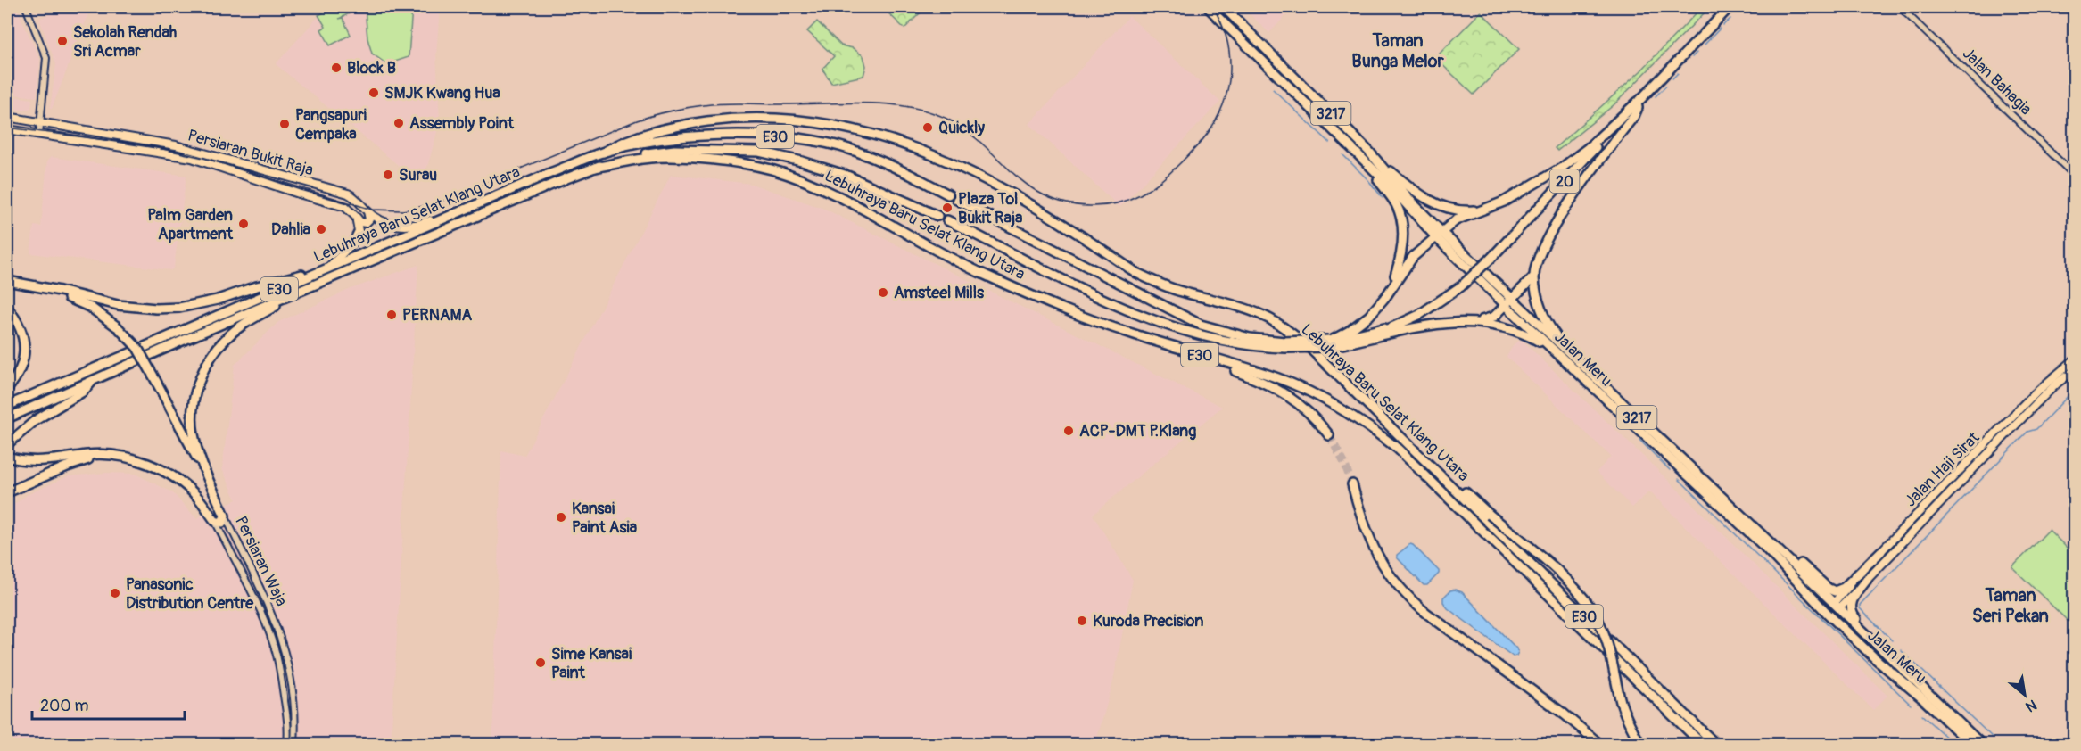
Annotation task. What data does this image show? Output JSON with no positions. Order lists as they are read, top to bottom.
{
  "streets": {
    "highway": [
      "3217",
      "E30",
      "20",
      "Lebuhraya Baru Selat Klang Utara",
      "Jalan Meru"
    ],
    "main road": ["Persiaran Bukit Raja", "Jalan Haji Sirat"],
    "street": ["Jalan Bahagia", "Persiaran Waja"]
  },
  "crossings": [
    ["E30", "Lebuhraya Baru Selat Klang Utara"],
    ["Persiaran Bukit Raja", "Lebuhraya Baru Selat Klang Utara"],
    ["20", "Lebuhraya Baru Selat Klang Utara"],
    ["Jalan Meru", "Jalan Haji Sirat"]
  ],
  "districts": ["Taman Bunga Melor", "Taman Seri Pekan"],
  "places": [
    "Sekolah Rendah Sri Acmar",
    "Block B",
    "SMJK Kwang Hua",
    "Assembly Point",
    "Pangsapuri Cempaka",
    "Quickly",
    "Surau",
    "Plaza Tol Bukit Raja",
    "Palm Garden Apartment",
    "Dahlia",
    "Amsteel Mills",
    "PERNAMA",
    "ACP-DMT P.Klang",
    "Kansai Paint Asia",
    "Panasonic Distribution Centre",
    "Kuroda Precision",
    "Sime Kansai Paint"
  ],
  "scale_bar": "200 m",
  "north": "bottom right"
}
